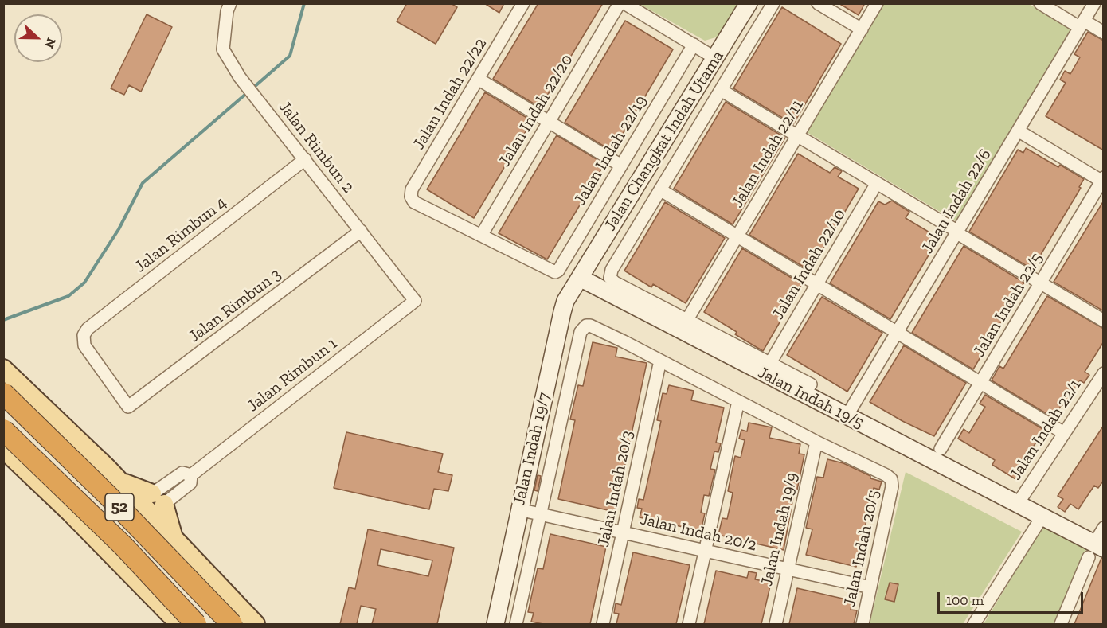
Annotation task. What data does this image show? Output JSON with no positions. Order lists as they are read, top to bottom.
{
  "streets": {
    "highway": ["52"],
    "street": [
      "Jalan Indah 22/22",
      "Jalan Indah 22/20",
      "Jalan Changkat Indah Utama",
      "Jalan Rimbun 2",
      "Jalan Indah 22/19",
      "Jalan Indah 22/11",
      "Jalan Indah 22/6",
      "Jalan Rimbun 4",
      "Jalan Indah 22/10",
      "Jalan Indah 22/5",
      "Jalan Rimbun 3",
      "Jalan Rimbun 1",
      "Jalan Indah 19/5",
      "Jalan Indah 22/1",
      "Jalan Indah 19/7",
      "Jalan Indah 20/3",
      "Jalan Indah 19/9",
      "Jalan Indah 20/2",
      "Jalan Indah 20/5"
    ]
  },
  "crossings": [
    ["Jalan Indah 22/22", "Jalan Indah 22/20"],
    ["Jalan Indah 22/22", "Jalan Indah 22/19"],
    ["Jalan Indah 22/20", "Jalan Indah 22/19"],
    ["Jalan Changkat Indah Utama", "Jalan Indah 19/5"],
    ["Jalan Changkat Indah Utama", "Jalan Indah 19/7"],
    ["Jalan Rimbun 2", "Jalan Rimbun 4"],
    ["Jalan Rimbun 2", "Jalan Rimbun 3"],
    ["Jalan Rimbun 2", "Jalan Rimbun 1"],
    ["Jalan Indah 22/6", "Jalan Indah 19/5"],
    ["Jalan Rimbun 4", "Jalan Rimbun 3"],
    ["Jalan Indah 19/5", "Jalan Indah 22/1"],
    ["Jalan Indah 19/5", "Jalan Indah 19/7"],
    ["Jalan Indah 19/7", "Jalan Indah 20/2"],
    ["Jalan Indah 20/3", "Jalan Indah 20/2"],
    ["Jalan Indah 19/9", "Jalan Indah 20/2"],
    ["Jalan Indah 19/9", "Jalan Indah 20/5"],
    ["Jalan Indah 20/2", "Jalan Indah 20/5"]
  ],
  "scale_bar": "100 m",
  "north": "right"
}
